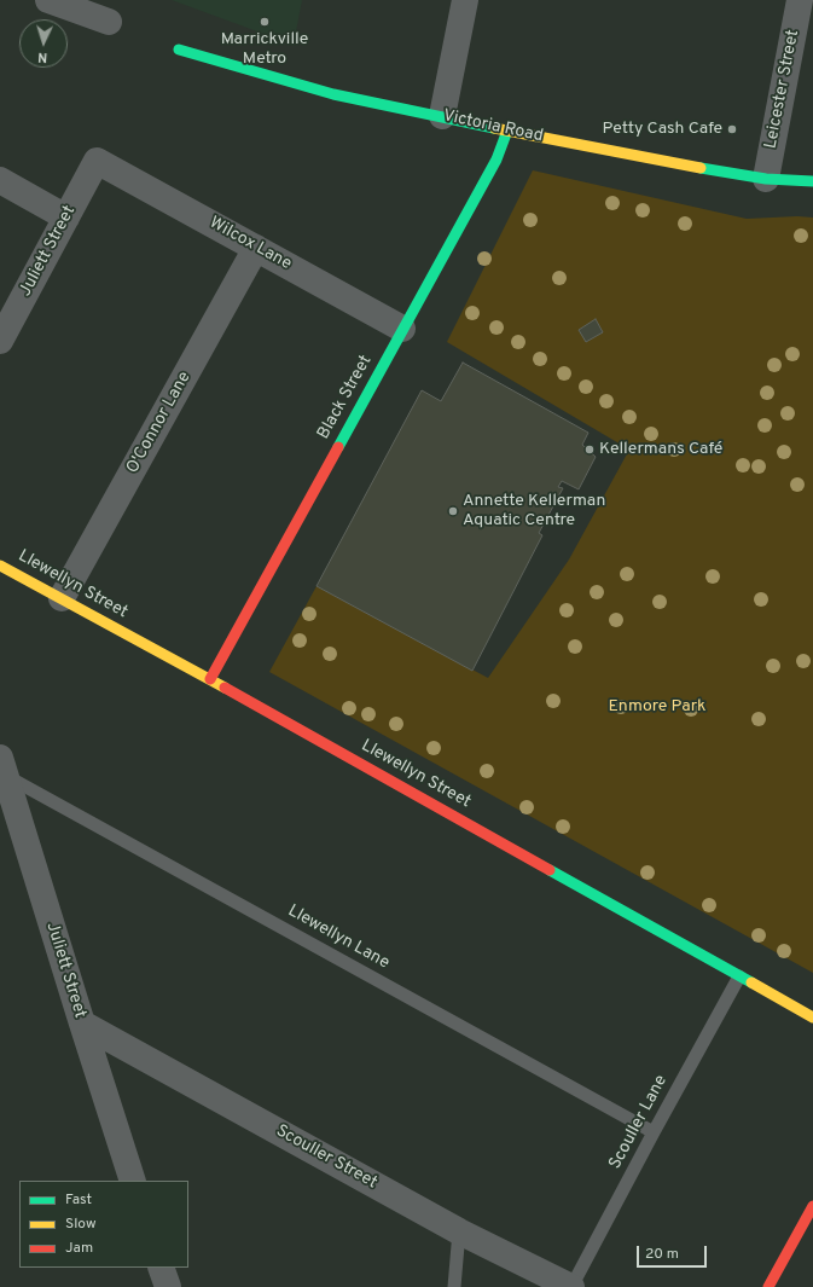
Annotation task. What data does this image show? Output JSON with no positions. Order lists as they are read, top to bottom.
{
  "streets": {
    "street": [
      "Leicester Street",
      "Victoria Road",
      "Wilcox Lane",
      "Juliett Street",
      "Black Street",
      "O'Connor Lane",
      "Llewellyn Street",
      "Scouller Street"
    ],
    "lane": ["Llewellyn Lane", "Scouller Lane"]
  },
  "crossings": [
    ["Leicester Street", "Victoria Road"],
    ["Victoria Road", "Black Street"],
    ["Wilcox Lane", "Juliett Street"],
    ["Wilcox Lane", "Black Street"],
    ["Wilcox Lane", "O'Connor Lane"],
    ["Juliett Street", "Llewellyn Lane"],
    ["Juliett Street", "Scouller Street"],
    ["Black Street", "Llewellyn Street"],
    ["O'Connor Lane", "Llewellyn Street"],
    ["Llewellyn Street", "Scouller Lane"],
    ["Llewellyn Lane", "Scouller Lane"],
    ["Scouller Lane", "Scouller Street"]
  ],
  "parks": ["Enmore Park"],
  "places": [
    "Marrickville Metro",
    "Petty Cash Cafe",
    "Kellermans Café",
    "Annette Kellerman Aquatic Centre"
  ],
  "legend": ["Fast", "Slow", "Jam"],
  "scale_bar": "20 m",
  "north": "bottom"
}
